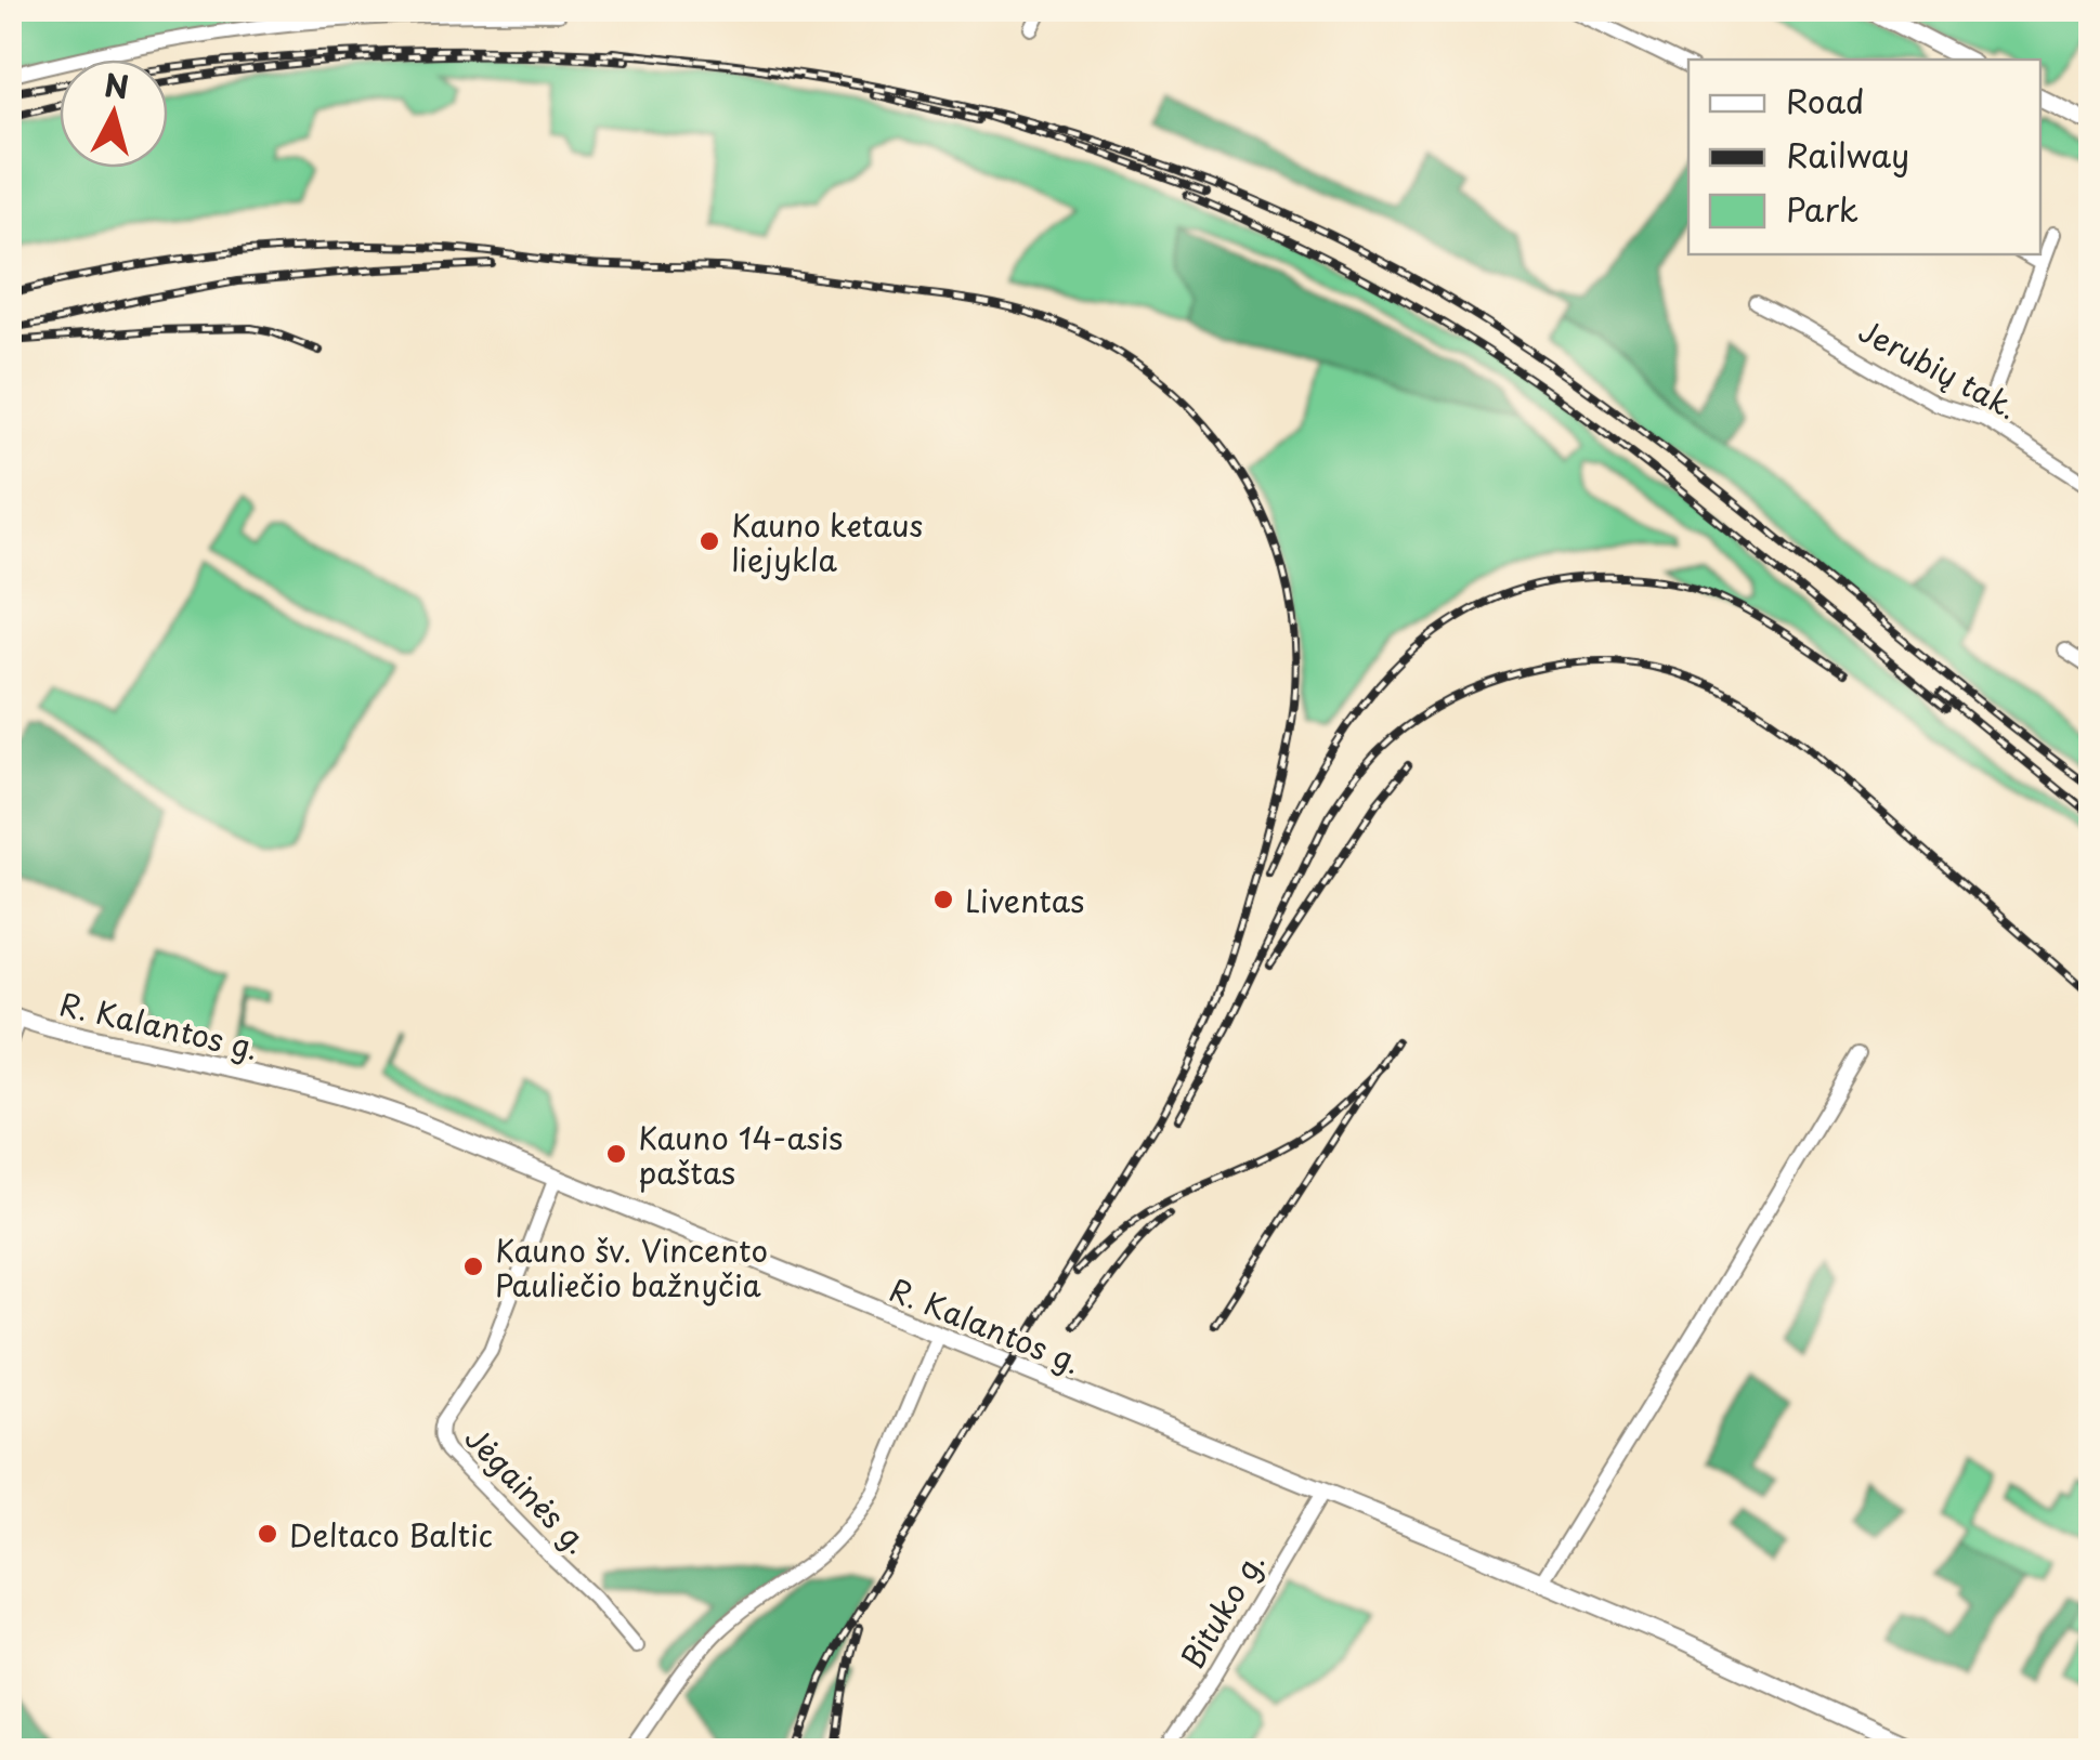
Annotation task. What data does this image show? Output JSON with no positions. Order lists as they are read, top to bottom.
{
  "streets": {
    "main road": ["R. Kalantos g."],
    "street": ["Jerubių tak.", "Jėgainės g.", "Bituko g."]
  },
  "crossings": [
    ["R. Kalantos g.", "Jėgainės g."],
    ["R. Kalantos g.", "Bituko g."]
  ],
  "places": [
    "Kauno ketaus liejykla",
    "Liventas",
    "Kauno 14-asis paštas",
    "Kauno šv. Vincento Pauliečio bažnyčia",
    "Deltaco Baltic"
  ],
  "legend": ["Road", "Railway", "Park"],
  "north": "top"
}
